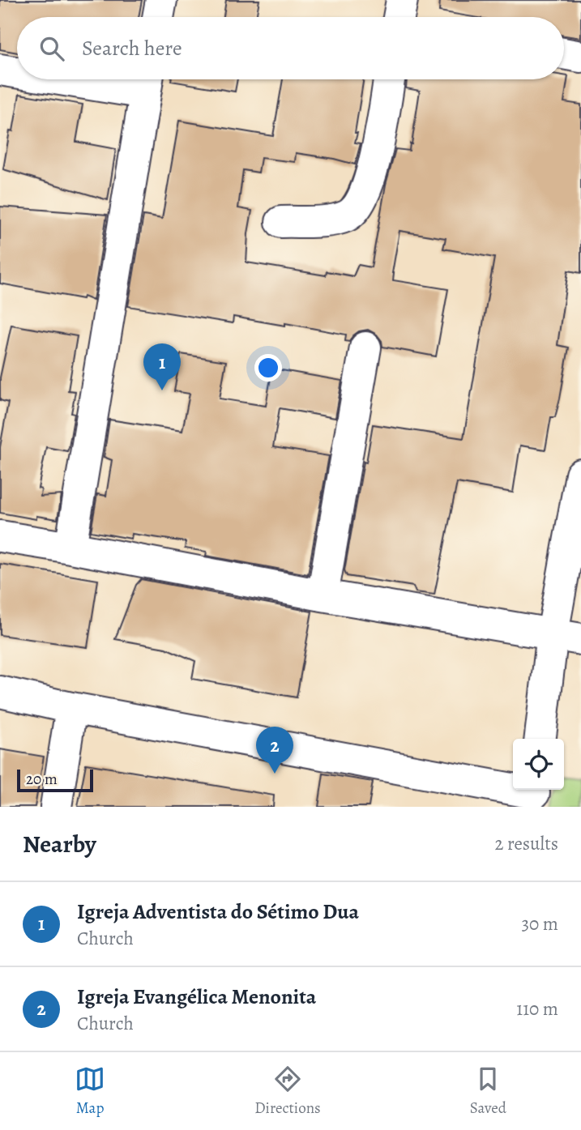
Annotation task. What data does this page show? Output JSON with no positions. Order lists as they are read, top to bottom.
{
  "scale_bar": "20 m",
  "page": {
    "search": "Search here",
    "pins": ["1", "2"],
    "scale": "20 m",
    "heading": ["Nearby", "2 results"],
    "list": [
      {
        "mark": "1",
        "name": "Igreja Adventista do Sétimo Dua",
        "note": "Church",
        "value": "30 m"
      },
      {
        "mark": "2",
        "name": "Igreja Evangélica Menonita",
        "note": "Church",
        "value": "110 m"
      }
    ],
    "nav": ["Map", "Directions", "Saved"]
  }
}
